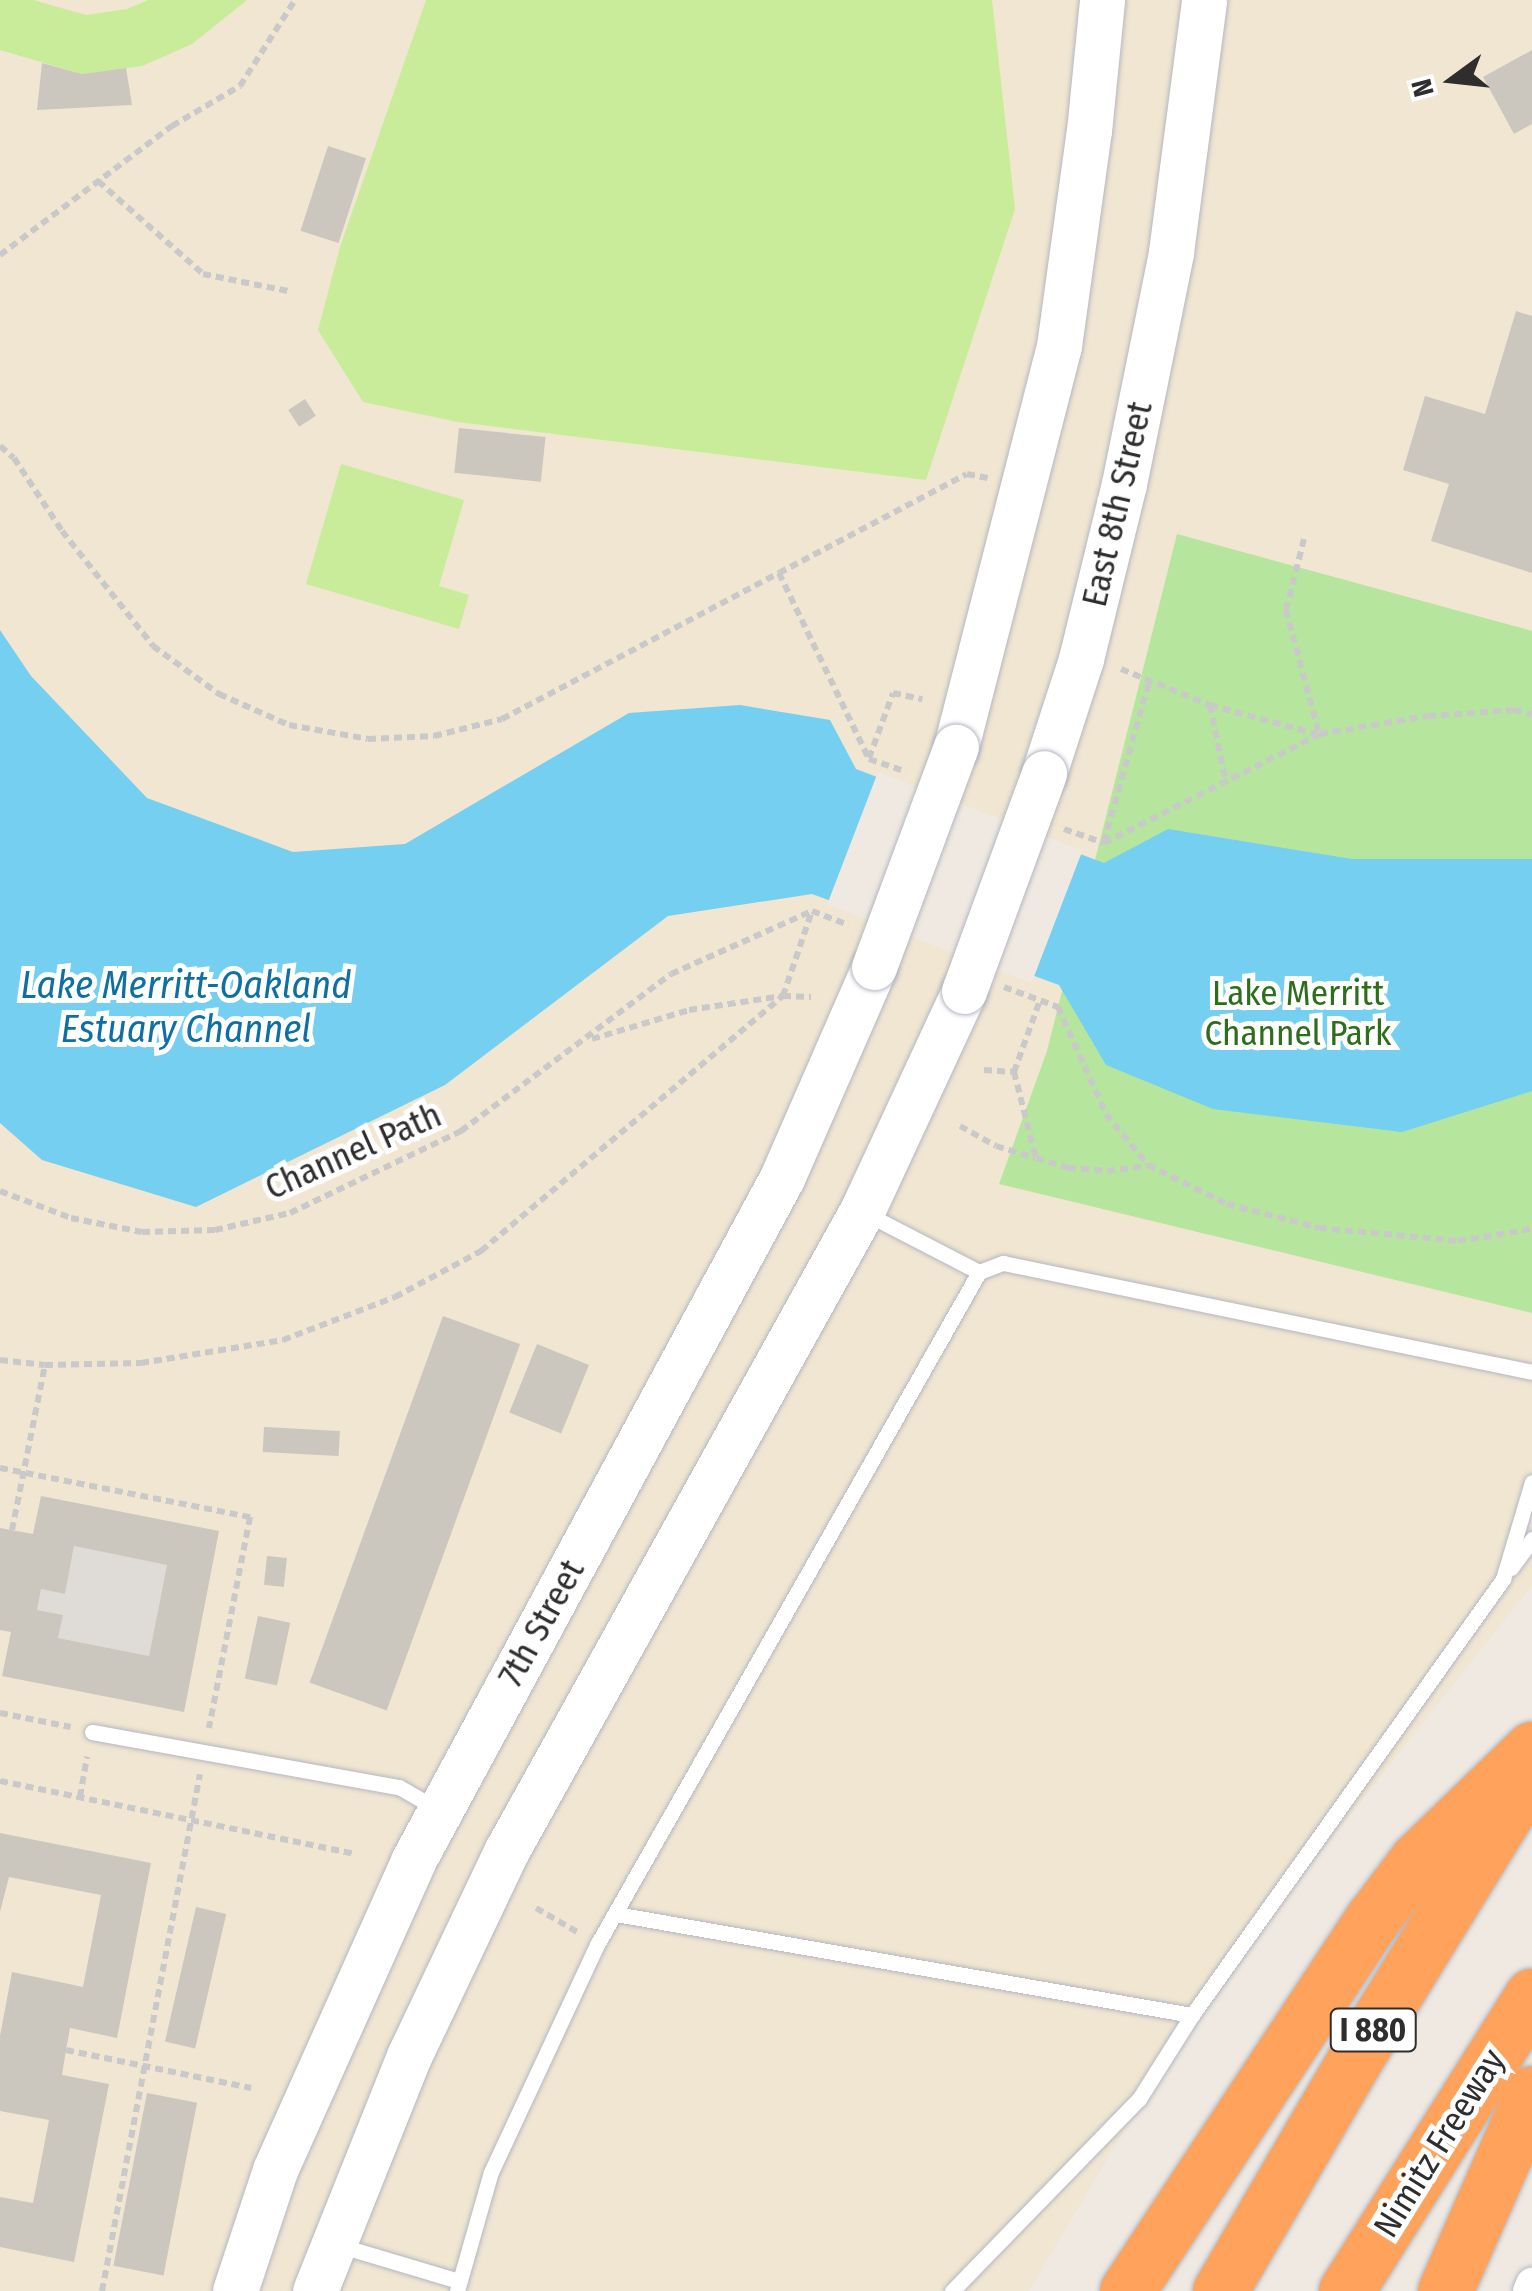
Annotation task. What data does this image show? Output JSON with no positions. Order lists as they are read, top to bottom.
{
  "streets": {
    "highway": ["I 880", "Nimitz Freeway"],
    "main road": ["East 8th Street", "7th Street"],
    "path": ["Channel Path"]
  },
  "water": ["Lake Merritt-Oakland Estuary Channel"],
  "parks": ["Lake Merritt Channel Park"],
  "north": "left"
}
